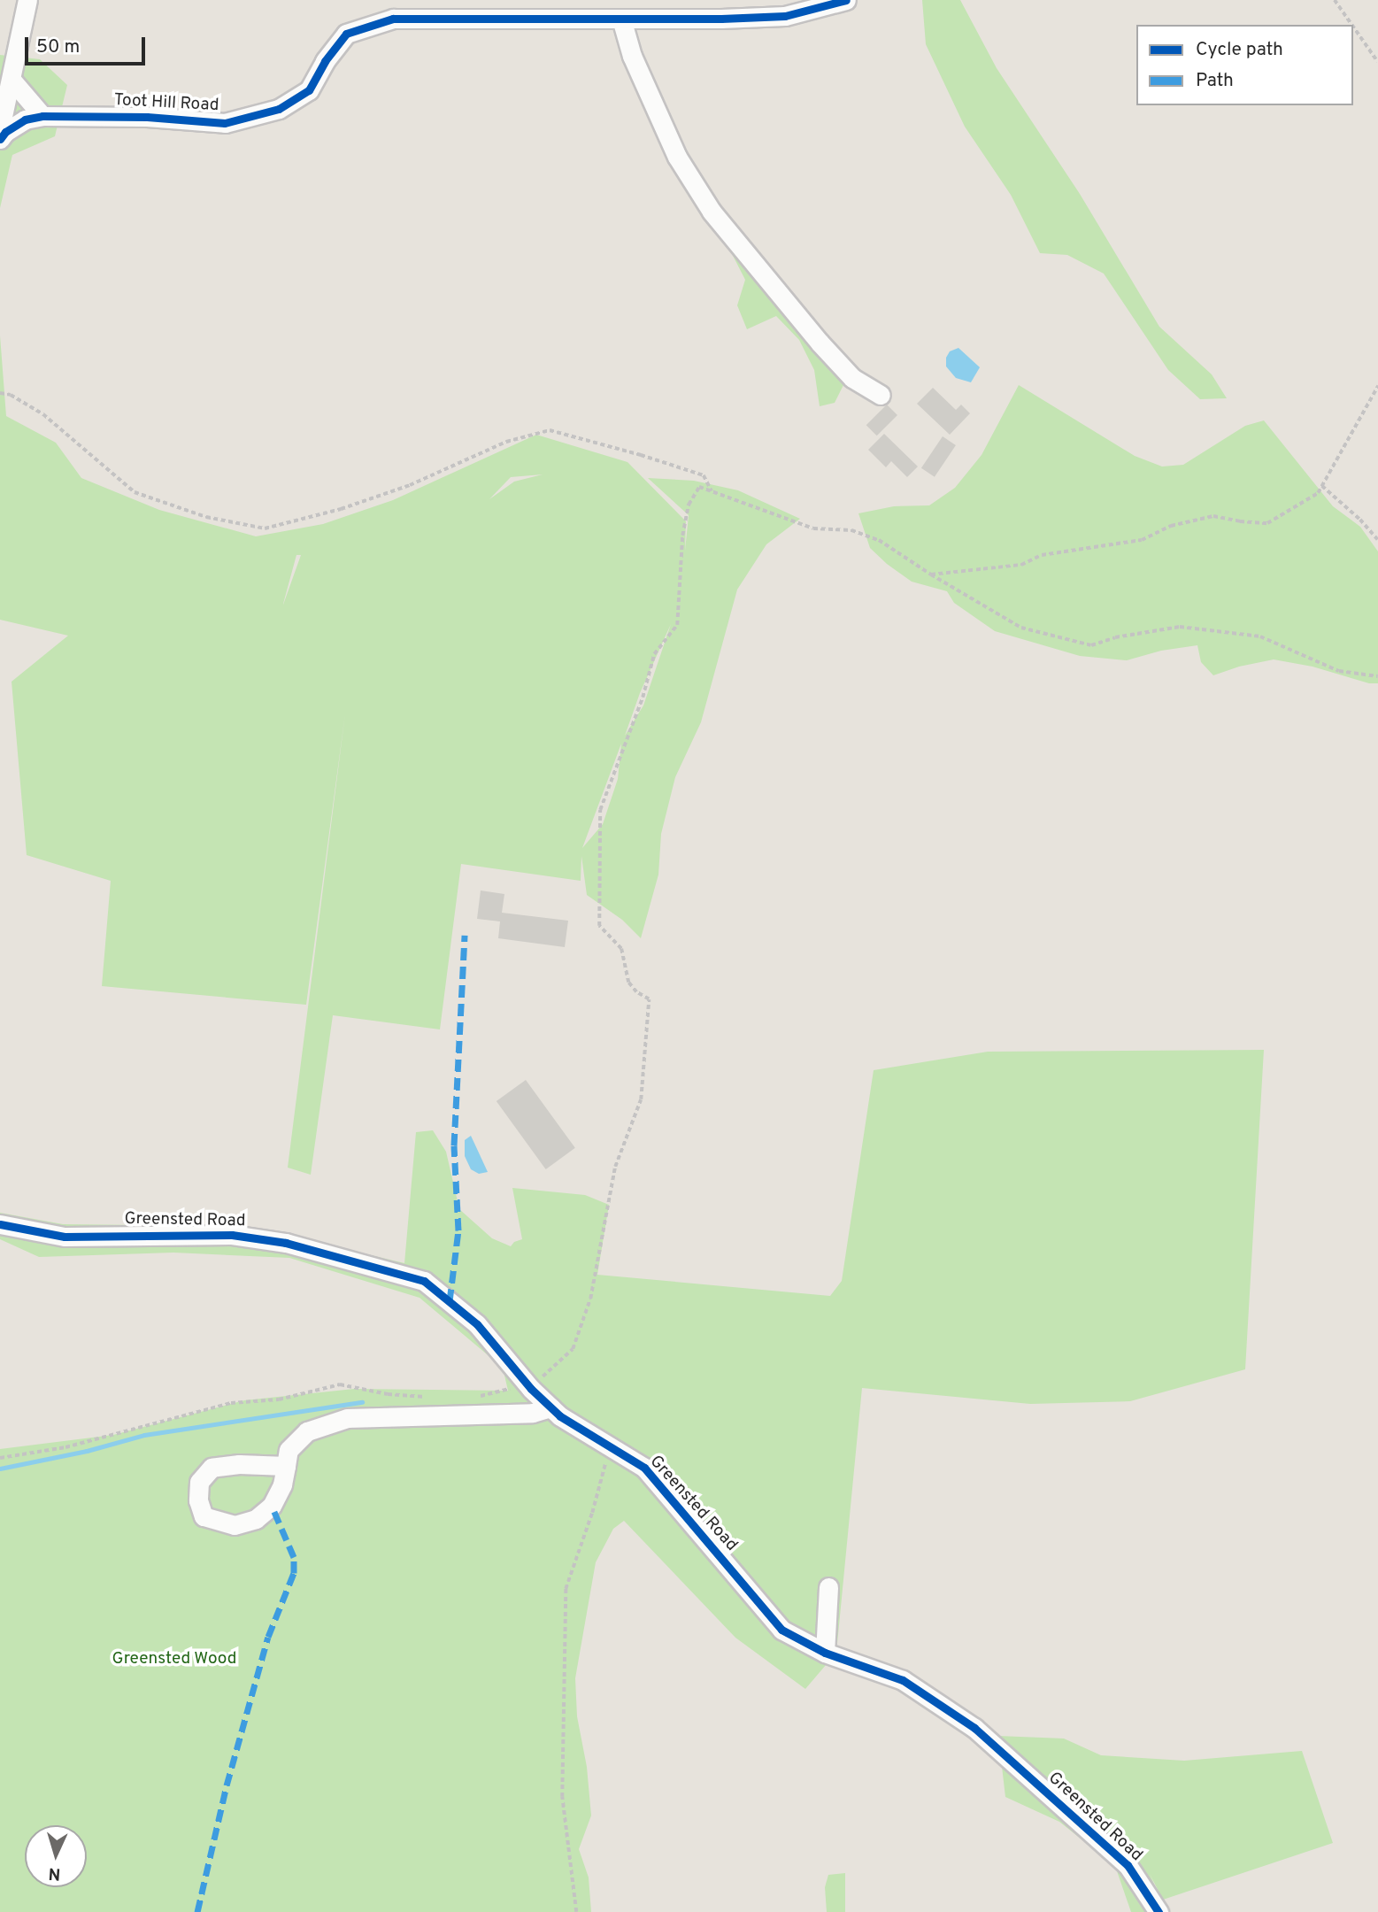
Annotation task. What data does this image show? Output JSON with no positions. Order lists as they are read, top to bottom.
{
  "streets": {
    "street": ["Toot Hill Road", "Greensted Road"]
  },
  "parks": ["Greensted Wood"],
  "legend": ["Cycle path", "Path"],
  "scale_bar": "50 m",
  "north": "bottom"
}
